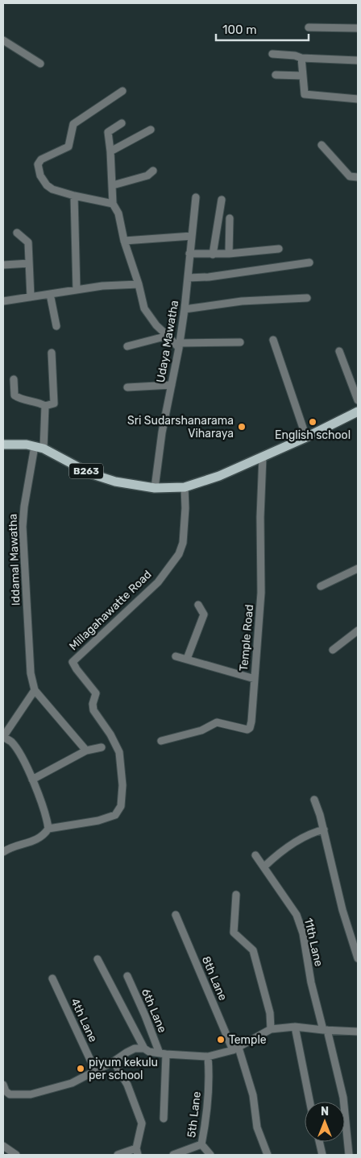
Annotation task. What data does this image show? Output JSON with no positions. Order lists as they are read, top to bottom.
{
  "streets": {
    "main road": ["B263"],
    "street": [
      "Udaya Mawatha",
      "Iddamal Mawatha",
      "Millagahawatte Road",
      "Temple Road",
      "11th Lane",
      "8th Lane",
      "6th Lane",
      "4th Lane",
      "5th Lane"
    ]
  },
  "crossings": [
    ["Udaya Mawatha", "B263"],
    ["B263", "Iddamal Mawatha"],
    ["B263", "Millagahawatte Road"],
    ["B263", "Temple Road"]
  ],
  "places": [
    "English school",
    "Sri Sudarshanarama Viharaya",
    "Temple",
    "piyum kekulu per school"
  ],
  "scale_bar": "100 m",
  "north": "top"
}
